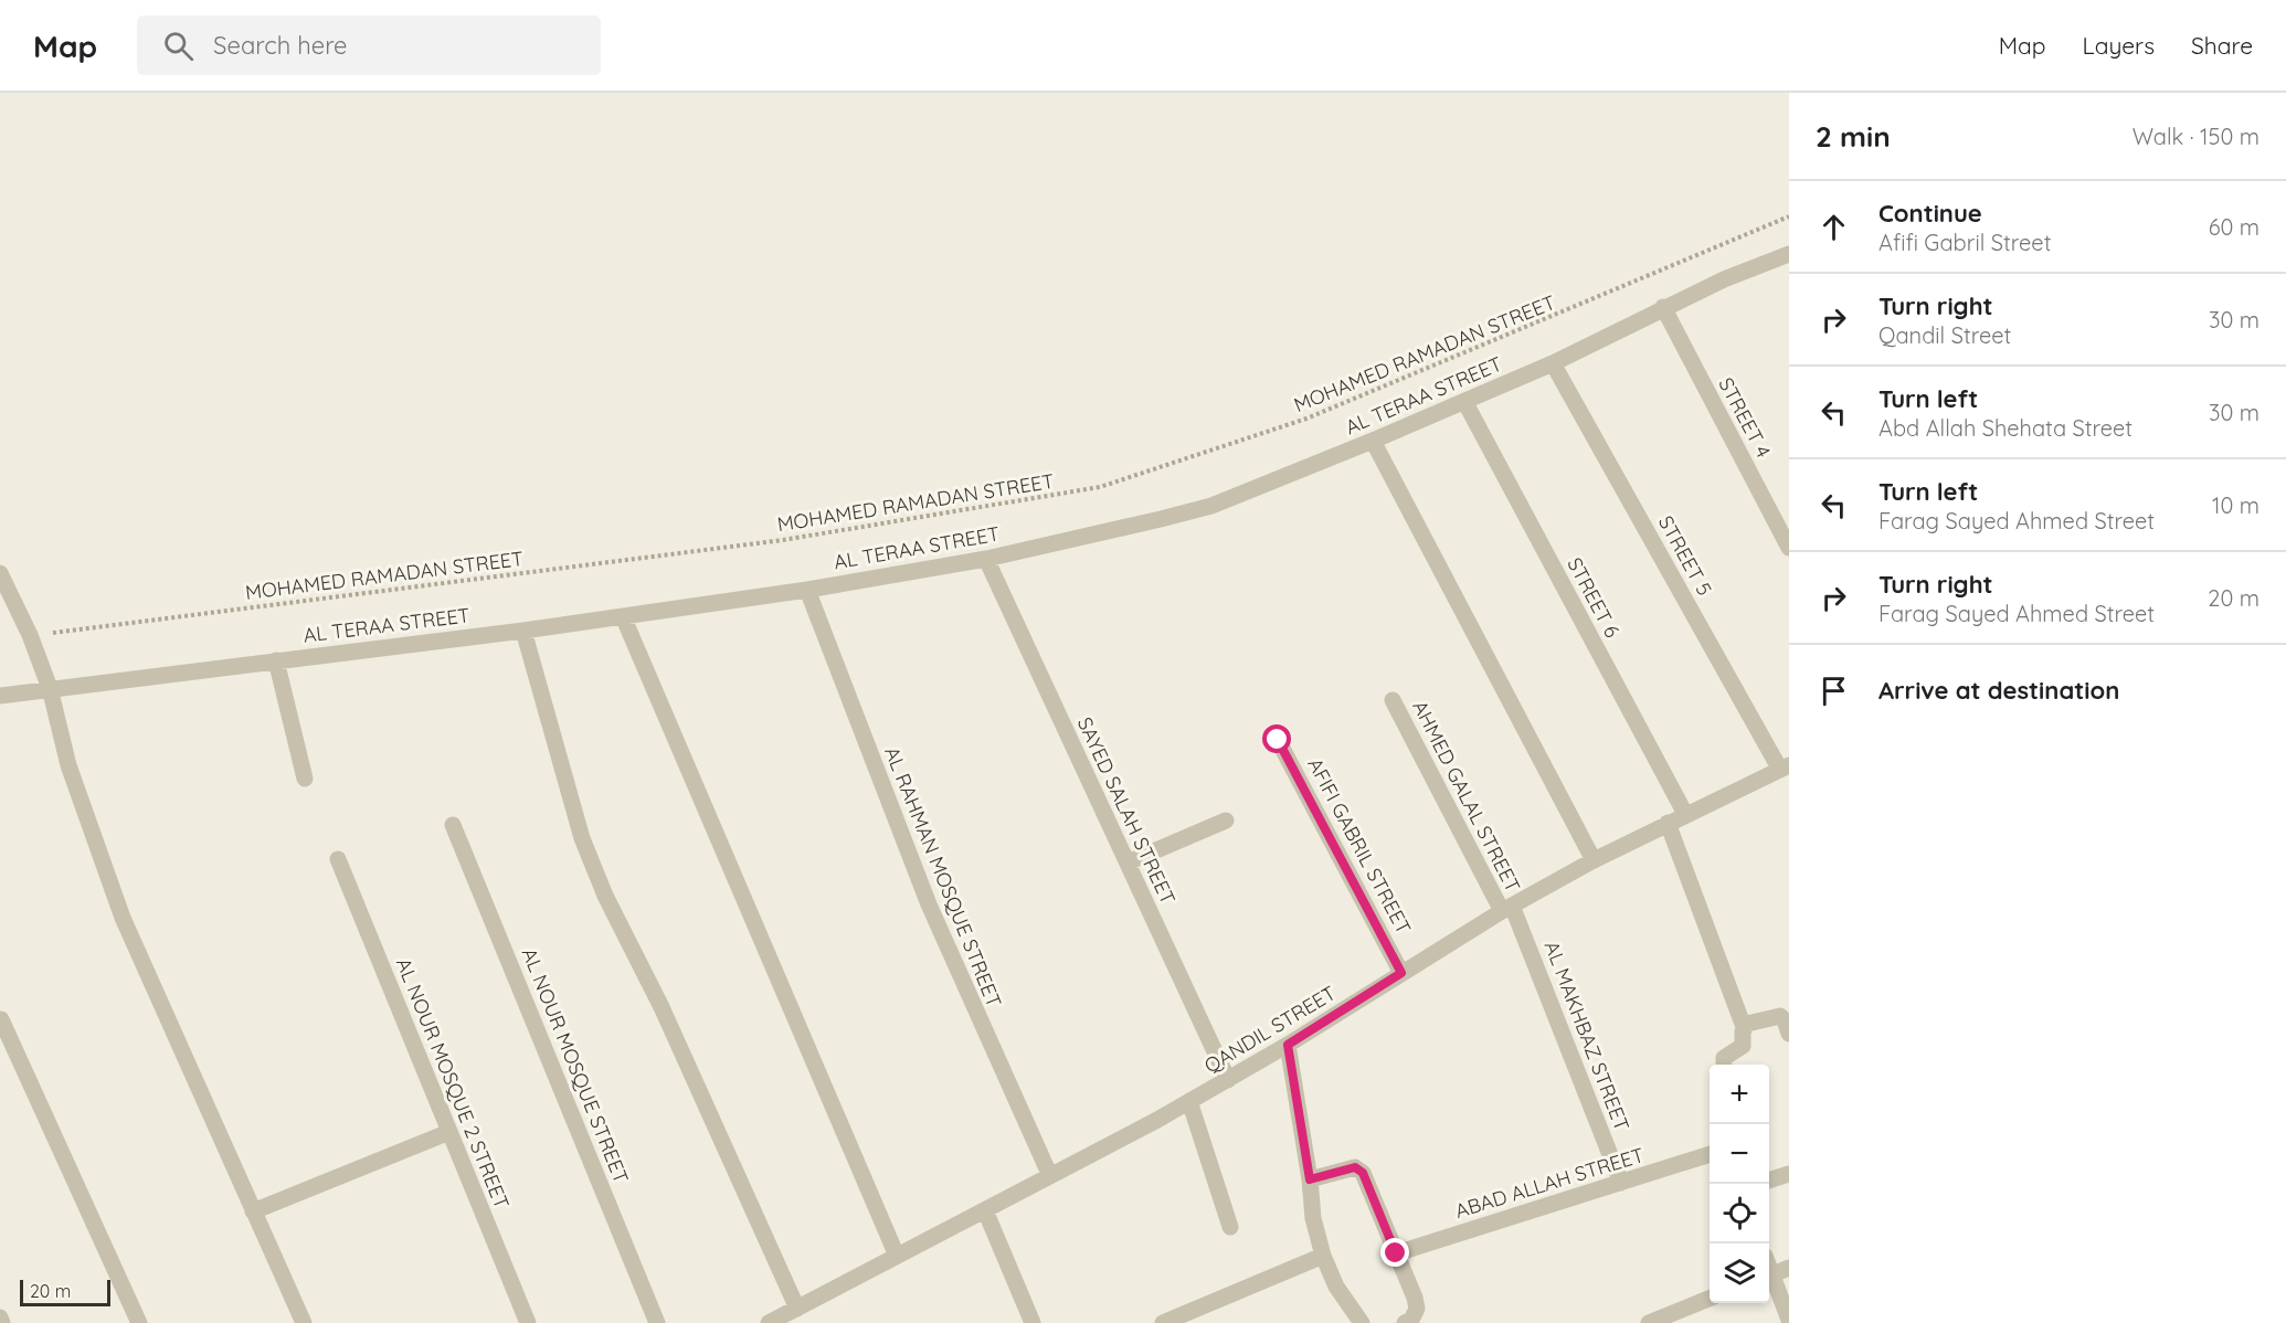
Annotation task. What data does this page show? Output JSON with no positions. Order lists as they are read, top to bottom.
{
  "streets": {
    "street": [
      "AL TERAA STREET",
      "STREET 4",
      "STREET 5",
      "STREET 6",
      "AHMED GALAL STREET",
      "SAYED SALAH STREET",
      "AFIFI GABRIL STREET",
      "AL RAHMAN MOSQUE STREET",
      "QANDIL STREET",
      "AL MAKHBAZ STREET",
      "AL NOUR MOSQUE STREET",
      "AL NOUR MOSQUE 2 STREET",
      "ABAD ALLAH STREET"
    ],
    "path": ["MOHAMED RAMADAN STREET"]
  },
  "crossings": [
    ["AL TERAA STREET", "STREET 4"],
    ["AL TERAA STREET", "STREET 5"],
    ["AL TERAA STREET", "STREET 6"],
    ["AL TERAA STREET", "SAYED SALAH STREET"],
    ["AL TERAA STREET", "AL RAHMAN MOSQUE STREET"],
    ["STREET 5", "QANDIL STREET"],
    ["STREET 6", "QANDIL STREET"],
    ["AHMED GALAL STREET", "QANDIL STREET"],
    ["AHMED GALAL STREET", "AL MAKHBAZ STREET"],
    ["SAYED SALAH STREET", "QANDIL STREET"],
    ["AFIFI GABRIL STREET", "QANDIL STREET"],
    ["AL RAHMAN MOSQUE STREET", "QANDIL STREET"],
    ["QANDIL STREET", "AL MAKHBAZ STREET"],
    ["AL MAKHBAZ STREET", "ABAD ALLAH STREET"]
  ],
  "scale_bar": "20 m",
  "page": {
    "header": "Map",
    "search": "Search here",
    "nav": ["Map", "Layers", "Share"],
    "heading": ["2 min", "Walk · 150 m"],
    "list": [
      ["Continue", "Afifi Gabril Street", "60 m"],
      ["Turn right", "Qandil Street", "30 m"],
      ["Turn left", "Abd Allah Shehata Street", "30 m"],
      ["Turn left", "Farag Sayed Ahmed Street", "10 m"],
      ["Turn right", "Farag Sayed Ahmed Street", "20 m"],
      "Arrive at destination"
    ],
    "map_buttons": ["+", "−"],
    "scale": "20 m"
  }
}
